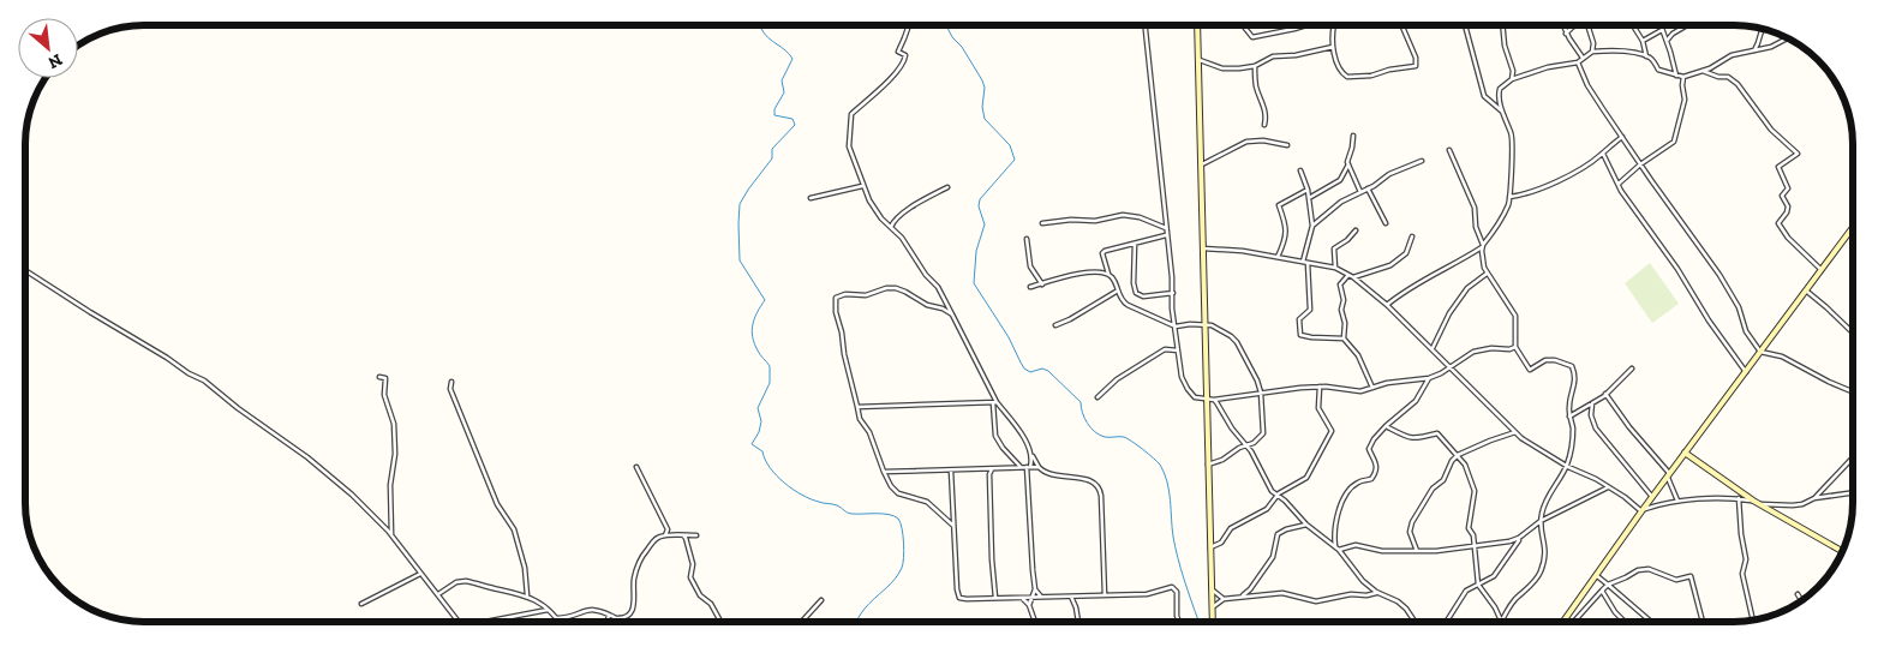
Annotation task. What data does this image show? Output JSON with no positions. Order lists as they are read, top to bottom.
{
  "north": "bottom right"
}
